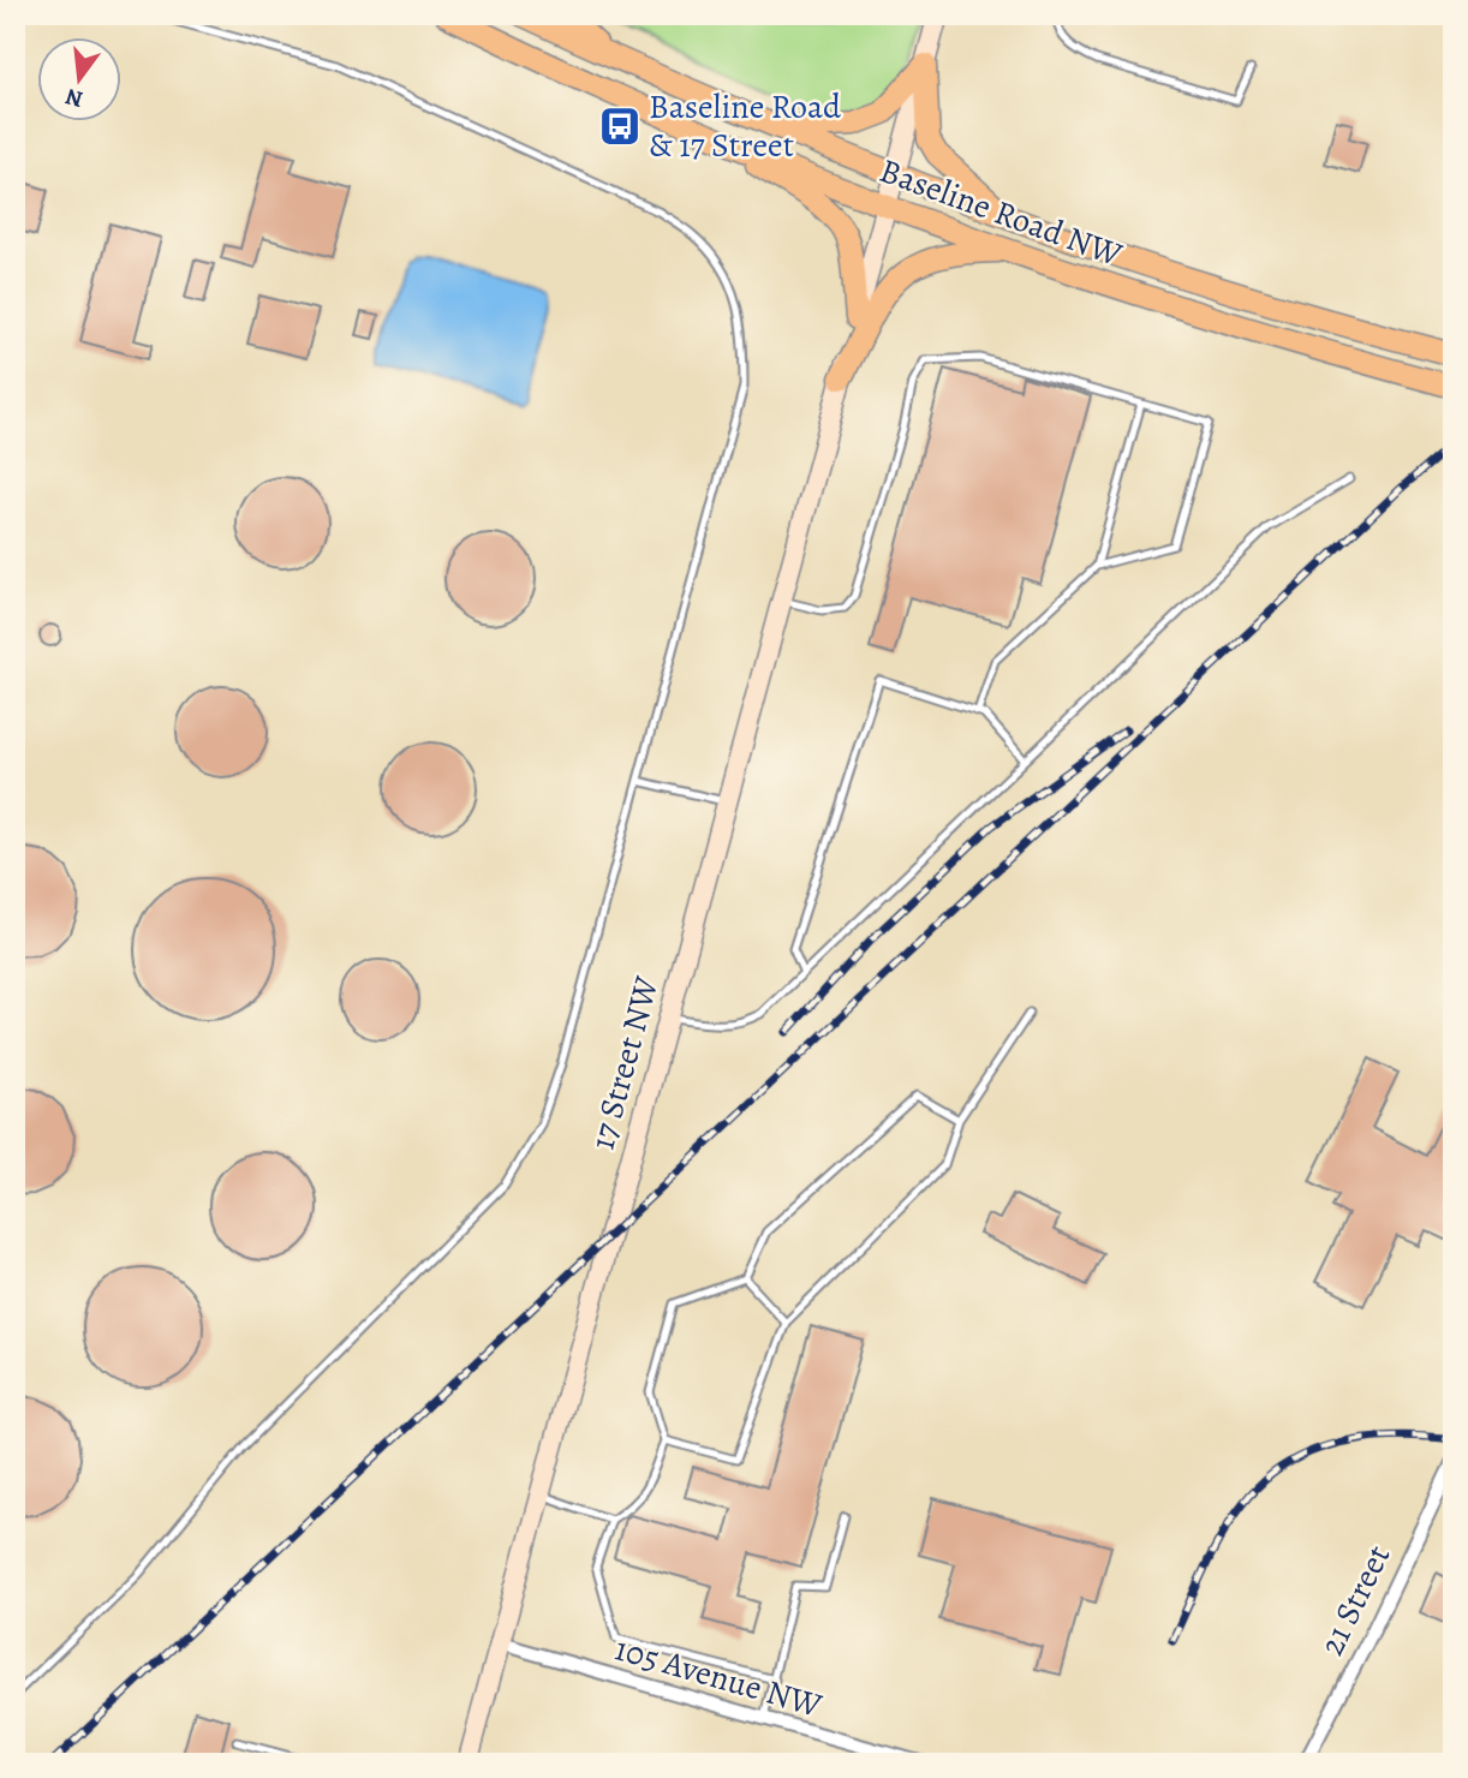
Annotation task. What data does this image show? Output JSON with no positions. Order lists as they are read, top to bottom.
{
  "streets": {
    "main road": ["Baseline Road NW", "17 Street NW"],
    "street": ["21 Street", "105 Avenue NW"]
  },
  "crossings": [
    ["17 Street NW", "105 Avenue NW"]
  ],
  "places": {
    "bus stop": ["Baseline Road & 17 Street"]
  },
  "north": "bottom"
}
